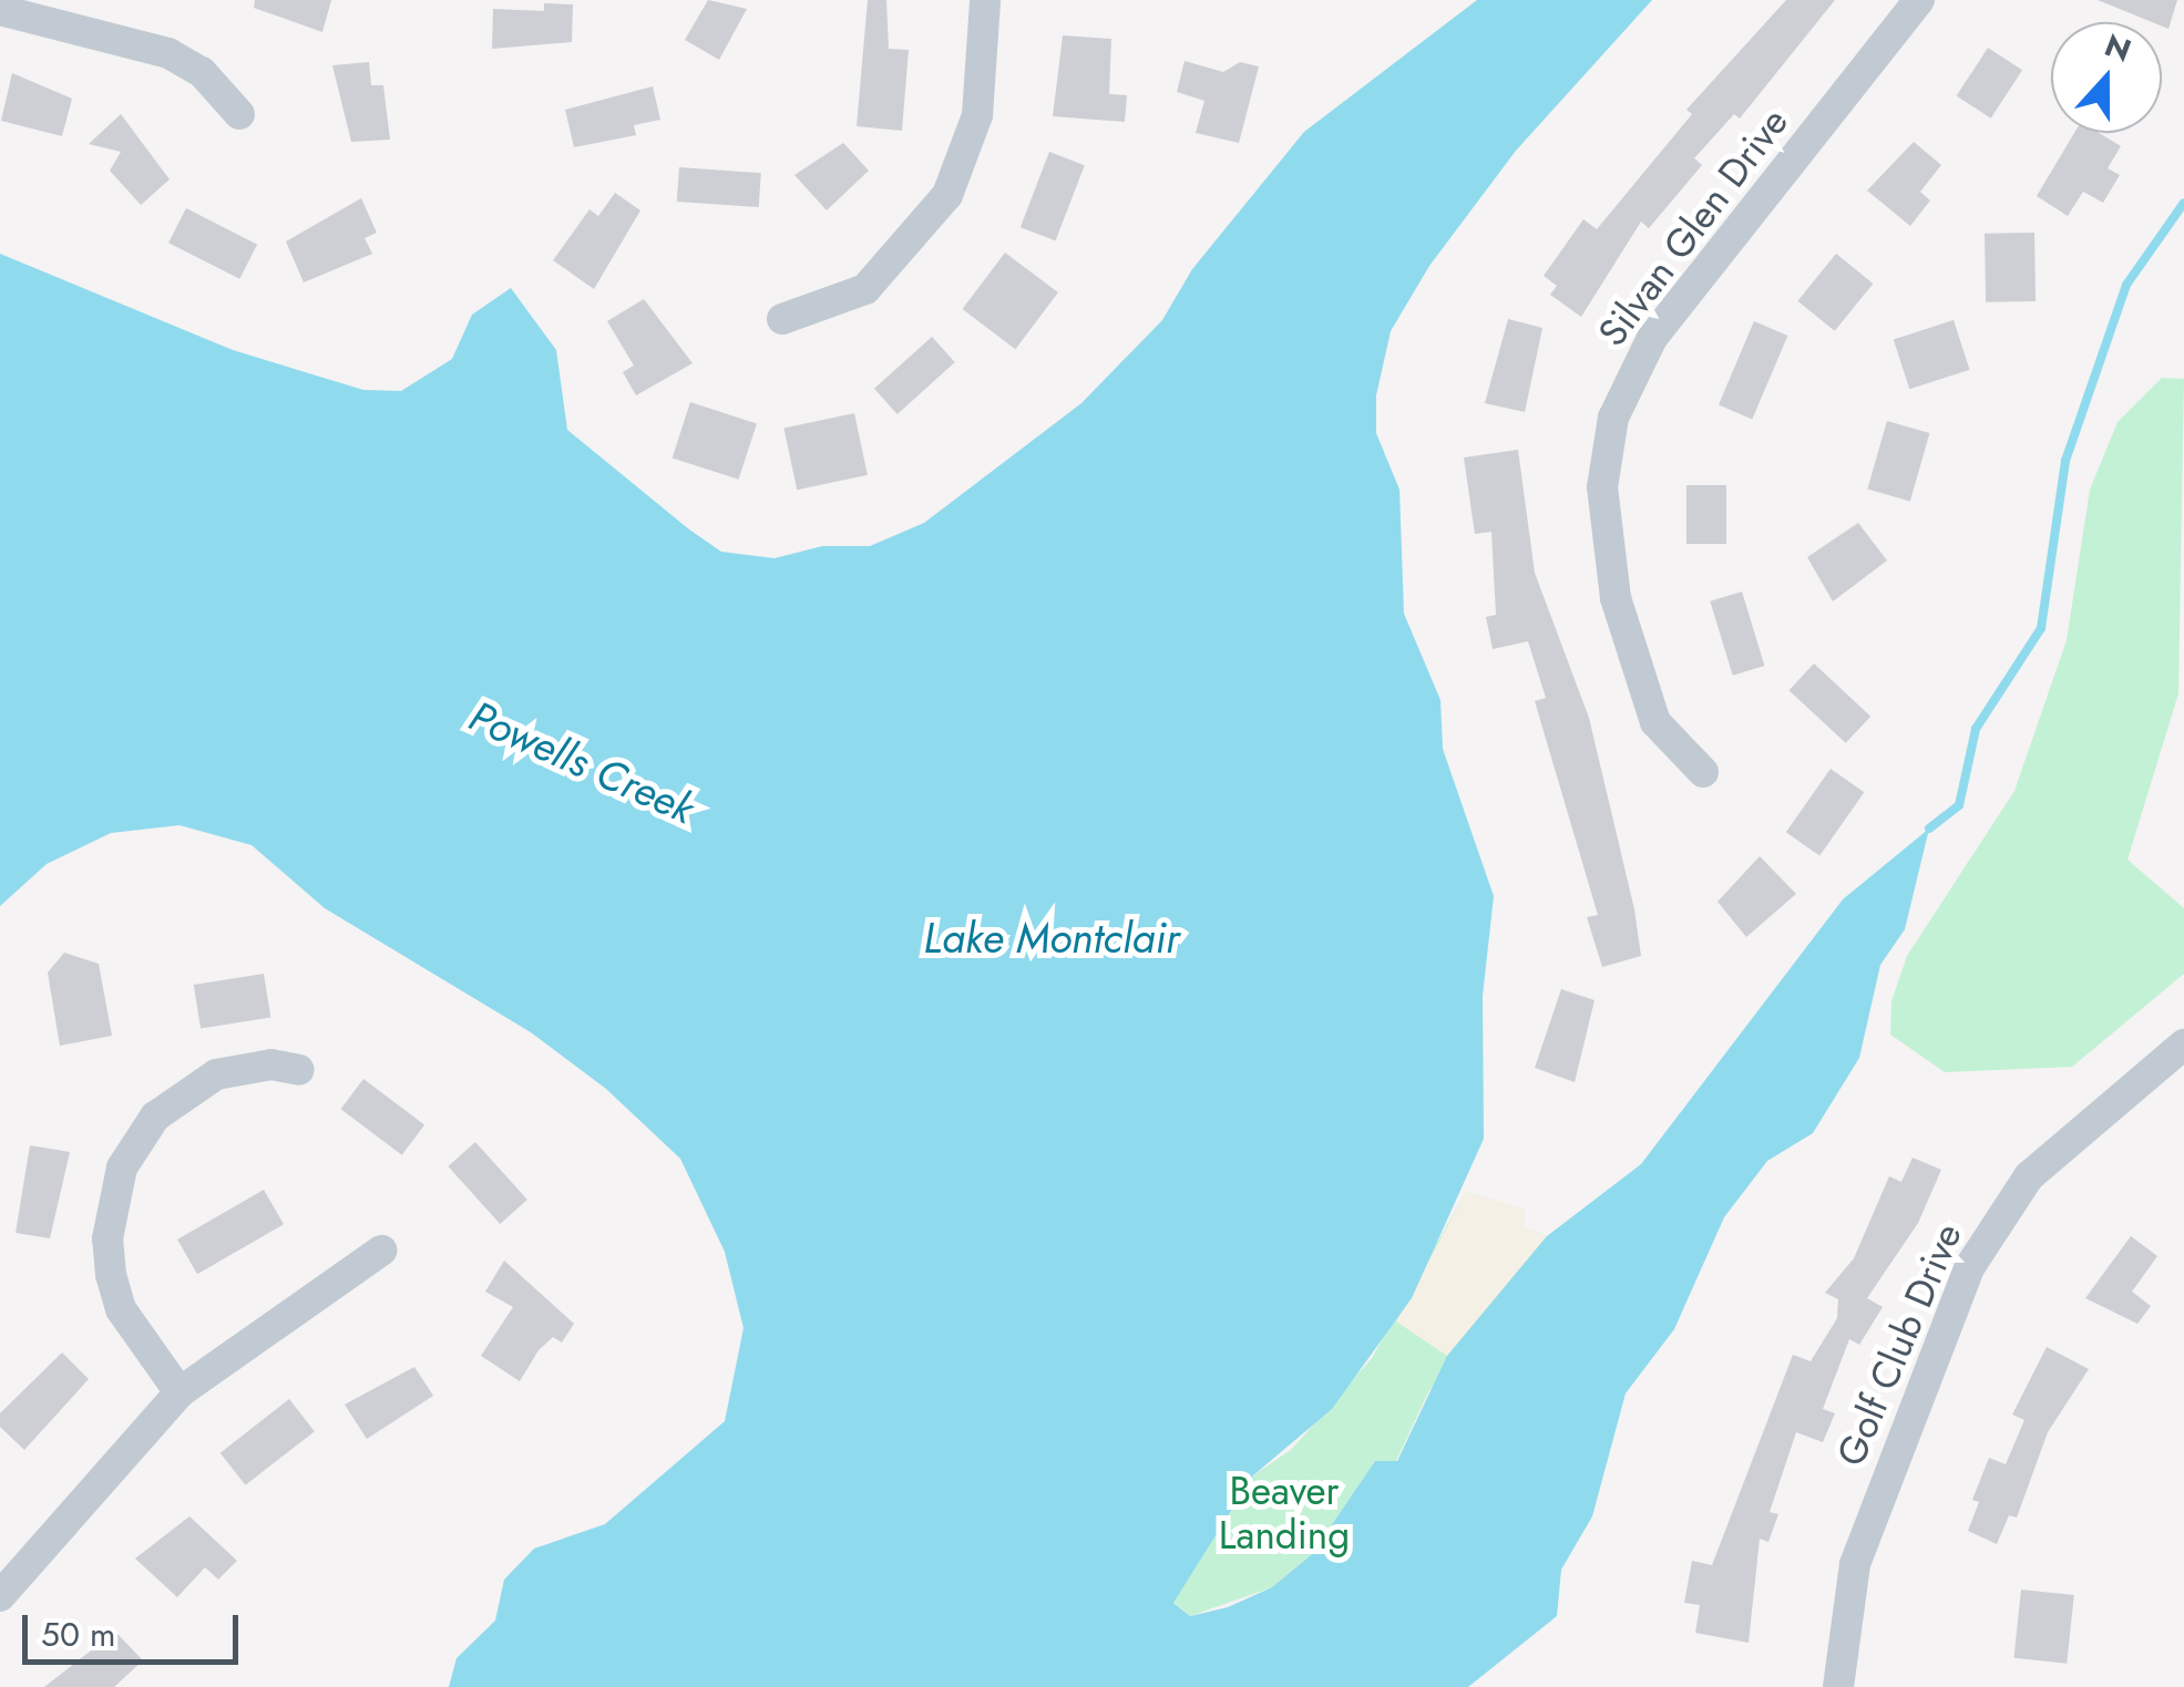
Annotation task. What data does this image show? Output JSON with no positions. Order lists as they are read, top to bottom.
{
  "streets": {
    "street": ["Silvan Glen Drive", "Golf Club Drive"]
  },
  "water": ["Powells Creek", "Lake Montclair"],
  "parks": ["Beaver Landing"],
  "scale_bar": "50 m",
  "north": "top"
}
